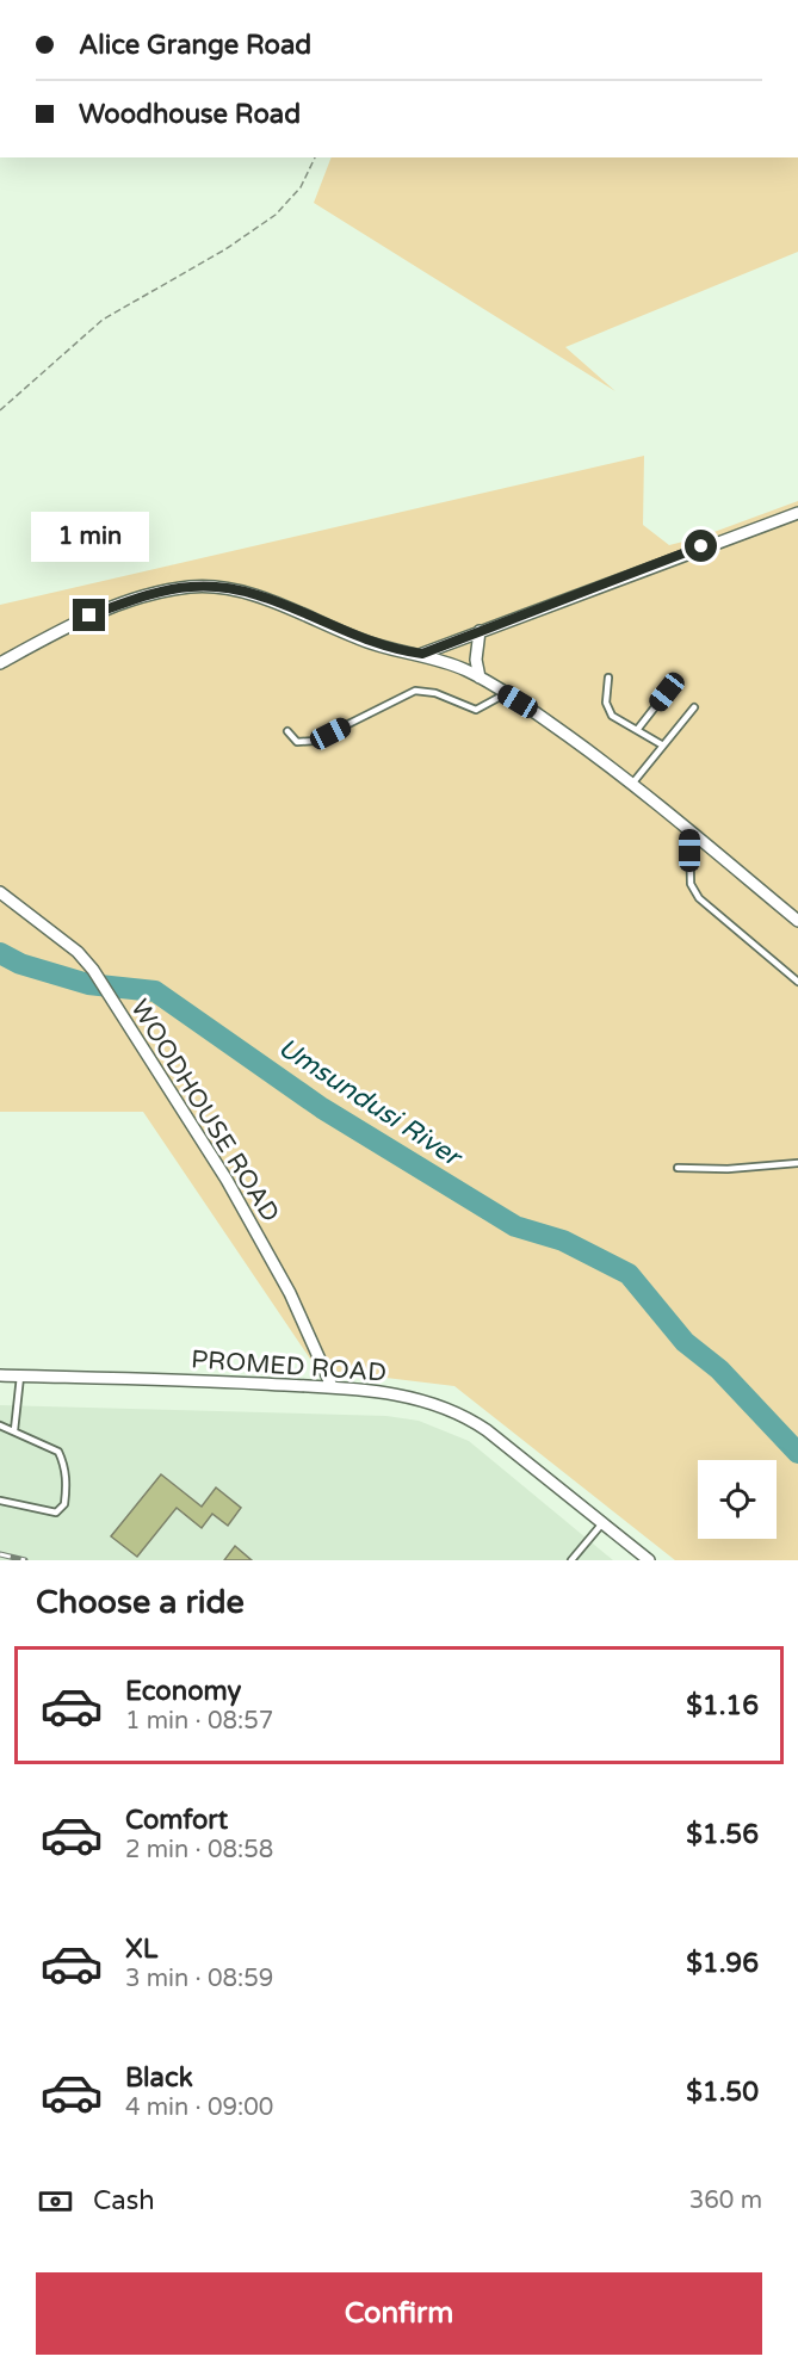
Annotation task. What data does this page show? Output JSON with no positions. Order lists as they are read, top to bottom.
{
  "streets": {
    "street": ["WOODHOUSE ROAD", "PROMED ROAD"]
  },
  "crossings": [
    ["WOODHOUSE ROAD", "PROMED ROAD"]
  ],
  "water": ["Umsundusi River"],
  "page": {
    "banner": ["Alice Grange Road", "Woodhouse Road"],
    "bubble": "1 min",
    "heading": "Choose a ride",
    "list": [
      {
        "name": "Economy",
        "note": "1 min · 08:57",
        "value": "$1.16"
      },
      {
        "name": "Comfort",
        "note": "2 min · 08:58",
        "value": "$1.56"
      },
      {
        "name": "XL",
        "note": "3 min · 08:59",
        "value": "$1.96"
      },
      {
        "name": "Black",
        "note": "4 min · 09:00",
        "value": "$1.50"
      }
    ],
    "pay": ["Cash", "360 m"],
    "buttons": "Confirm"
  }
}
